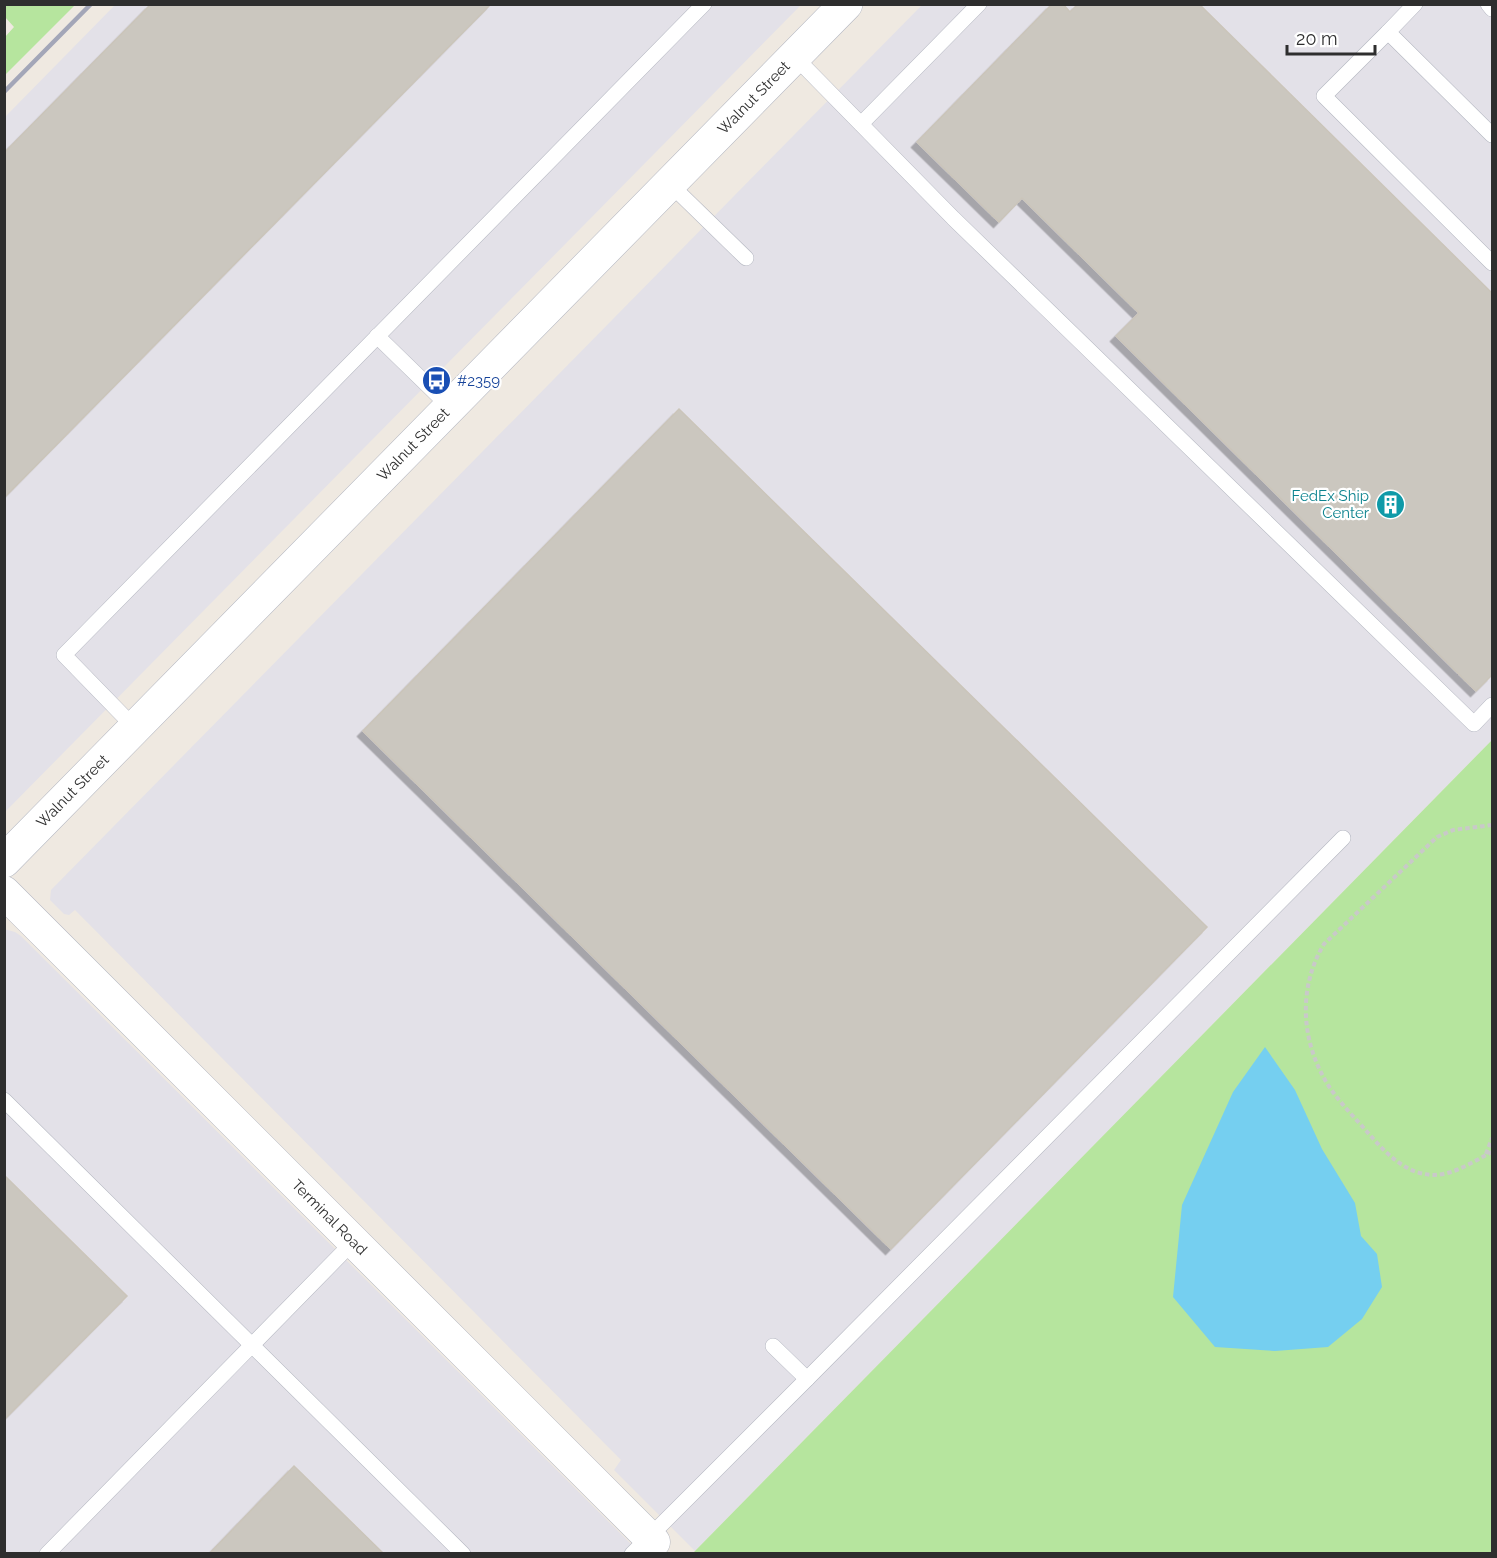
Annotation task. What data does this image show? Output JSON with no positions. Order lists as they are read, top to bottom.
{
  "streets": {
    "street": ["Walnut Street", "Terminal Road"]
  },
  "places": {
    "bus stop": ["#2359"],
    "building": ["FedEx Ship Center"]
  },
  "scale_bar": "20 m"
}
